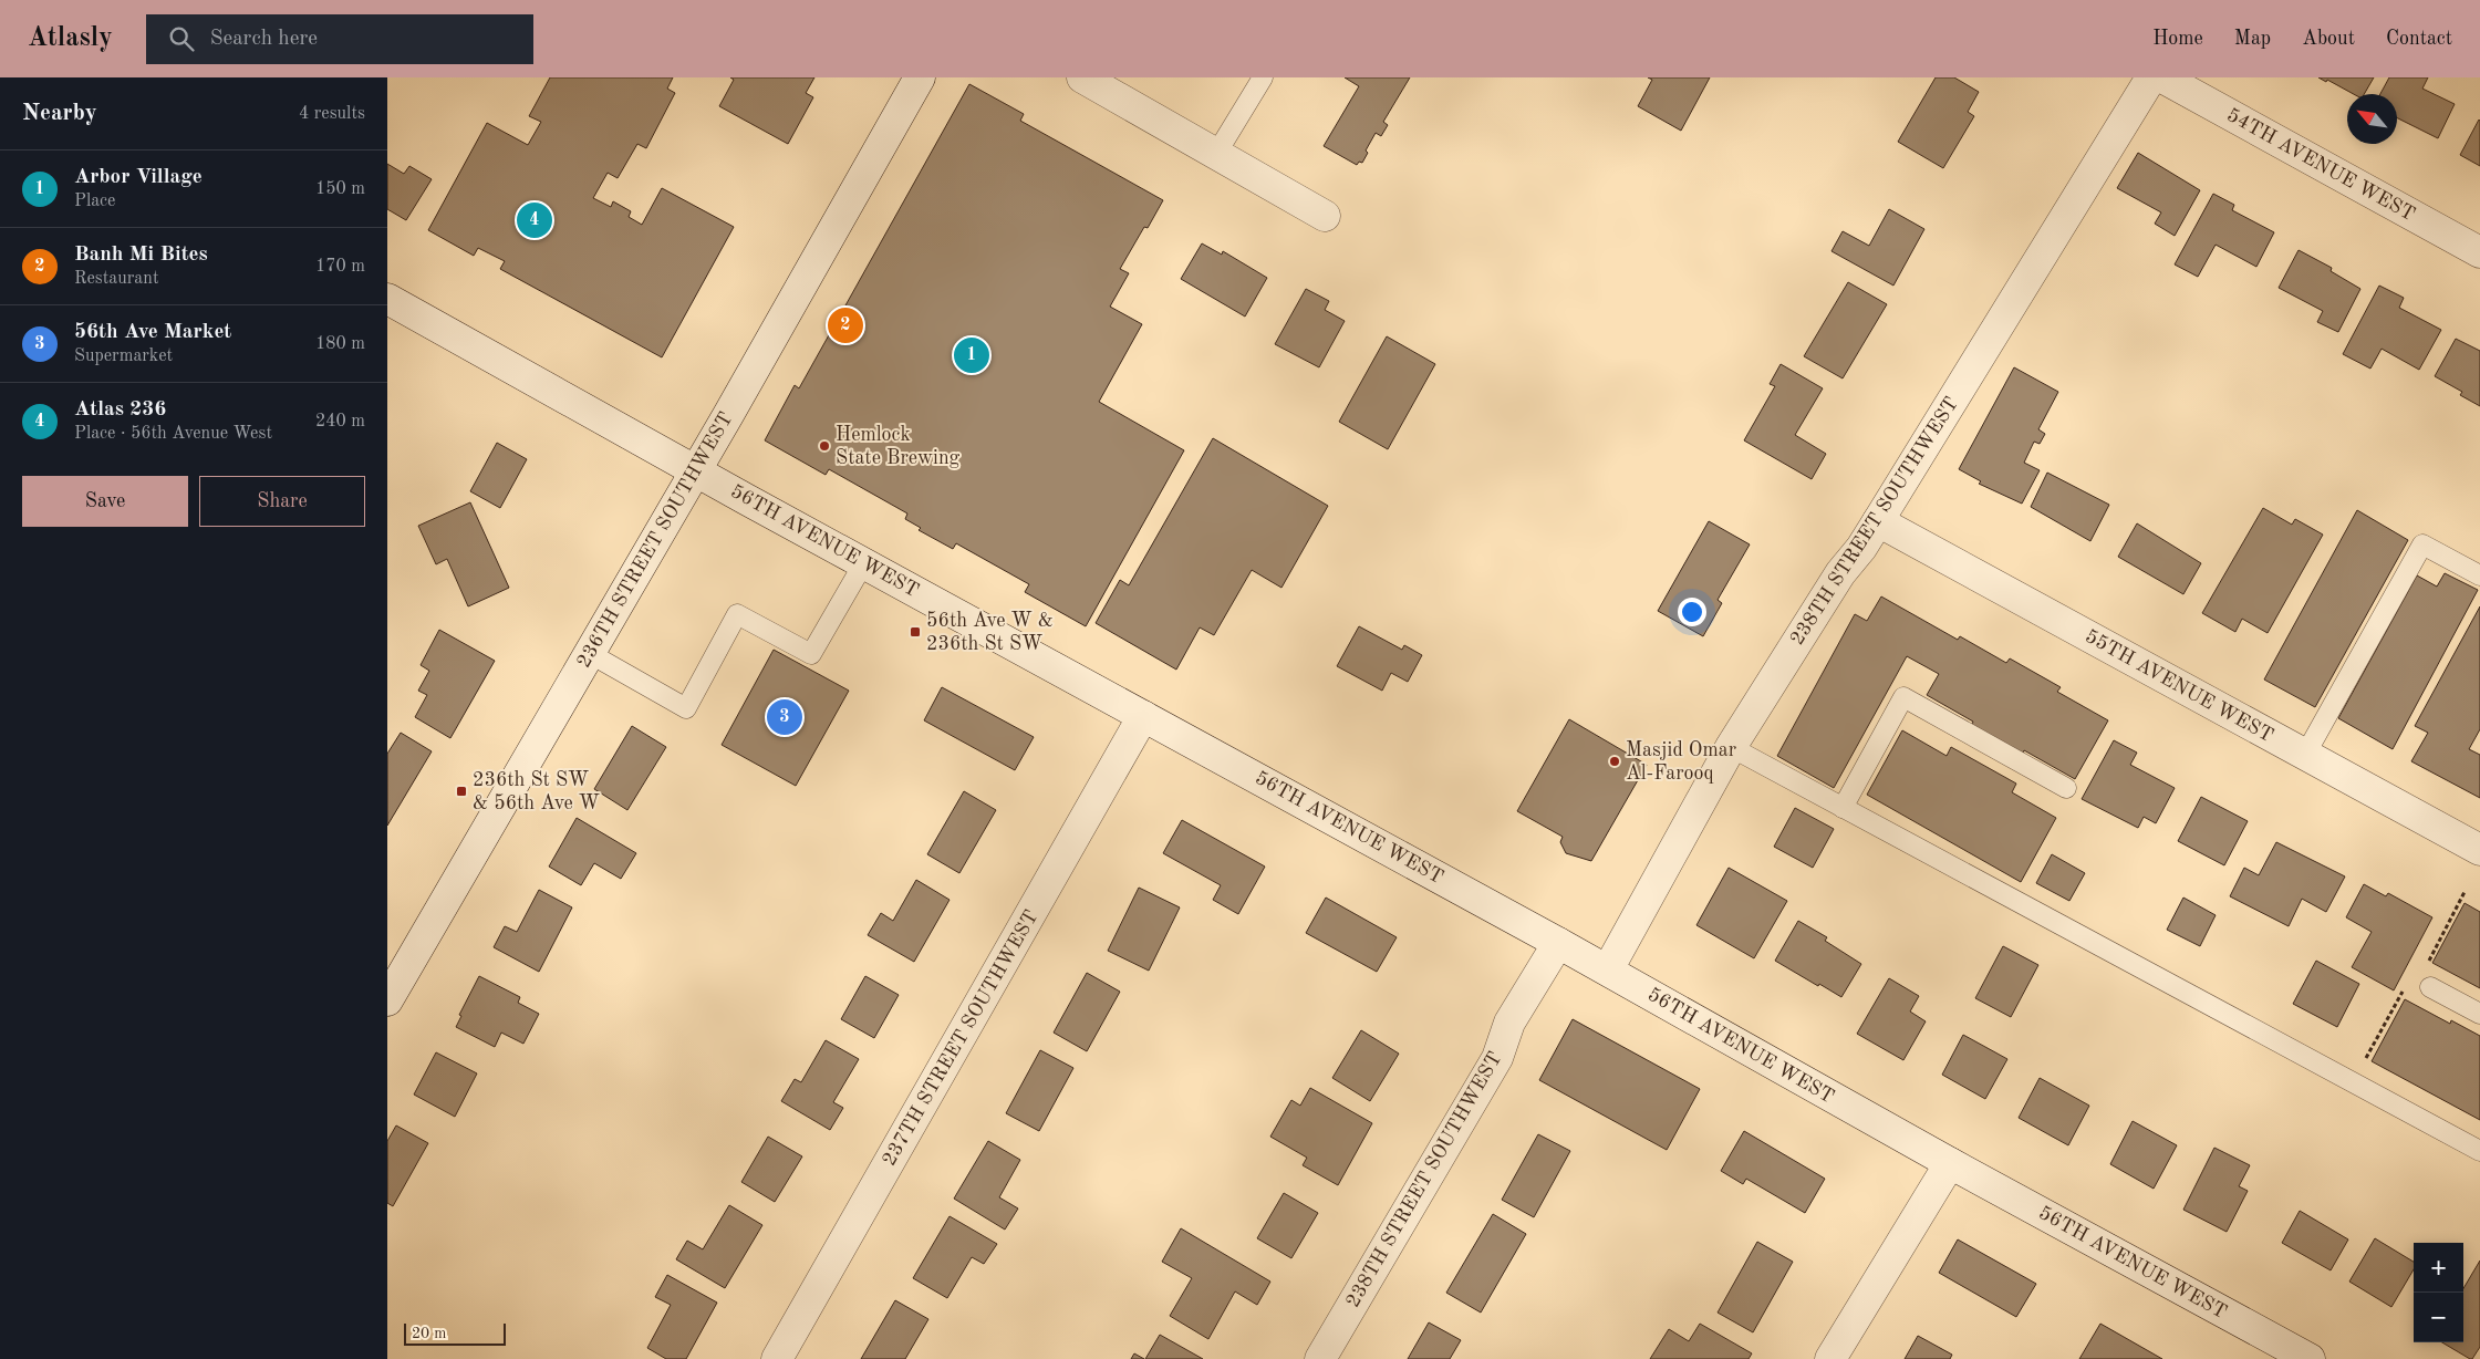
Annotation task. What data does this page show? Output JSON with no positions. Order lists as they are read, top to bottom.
{
  "streets": {
    "street": [
      "54TH AVENUE WEST",
      "238TH STREET SOUTHWEST",
      "236TH STREET SOUTHWEST",
      "56TH AVENUE WEST",
      "55TH AVENUE WEST",
      "237TH STREET SOUTHWEST"
    ]
  },
  "crossings": [
    ["238TH STREET SOUTHWEST", "56TH AVENUE WEST"],
    ["238TH STREET SOUTHWEST", "55TH AVENUE WEST"],
    ["236TH STREET SOUTHWEST", "56TH AVENUE WEST"],
    ["56TH AVENUE WEST", "237TH STREET SOUTHWEST"]
  ],
  "places": {
    "other": ["Hemlock State Brewing", "Masjid Omar Al-Farooq"],
    "transit": ["56th Ave W & 236th St SW", "236th St SW & 56th Ave W"]
  },
  "scale_bar": "20 m",
  "north": "top left",
  "page": {
    "header": "Atlasly",
    "search": "Search here",
    "nav": [
      "Home",
      "Map",
      "About",
      "Contact"
    ],
    "heading": ["Nearby", "4 results"],
    "list": [
      {
        "mark": "1",
        "name": "Arbor Village",
        "note": "Place",
        "value": "150 m"
      },
      {
        "mark": "2",
        "name": "Banh Mi Bites",
        "note": "Restaurant",
        "value": "170 m"
      },
      {
        "mark": "3",
        "name": "56th Ave Market",
        "note": "Supermarket",
        "value": "180 m"
      },
      {
        "mark": "4",
        "name": "Atlas 236",
        "note": "Place · 56th Avenue West",
        "value": "240 m"
      }
    ],
    "pins": [
      "4",
      "2",
      "1",
      "3"
    ],
    "buttons": ["Save", "Share"],
    "map_buttons": ["+", "−"],
    "scale": "20 m"
  }
}
